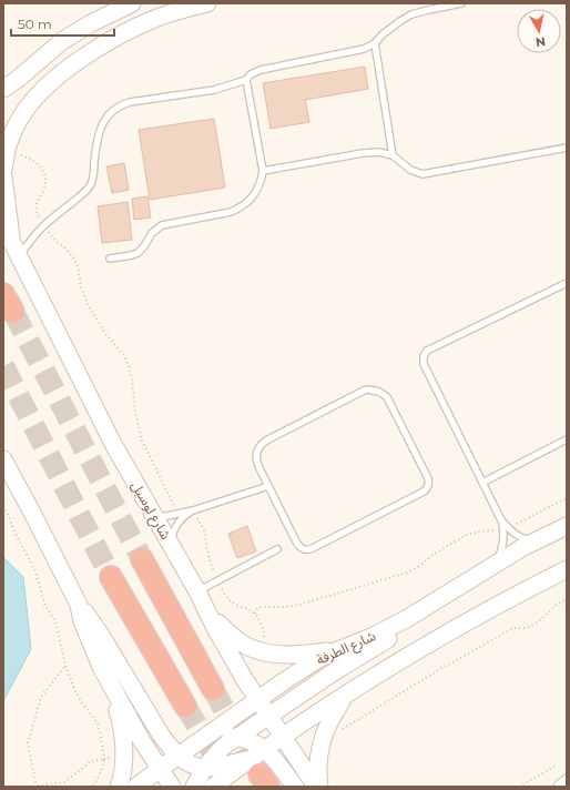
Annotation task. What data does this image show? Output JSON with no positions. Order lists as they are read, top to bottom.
{
  "streets": {
    "main road": ["شارع لوسيل", "شارع الطرفة"]
  },
  "crossings": [
    ["شارع لوسيل", "شارع الطرفة"]
  ],
  "scale_bar": "50 m",
  "north": "bottom"
}
